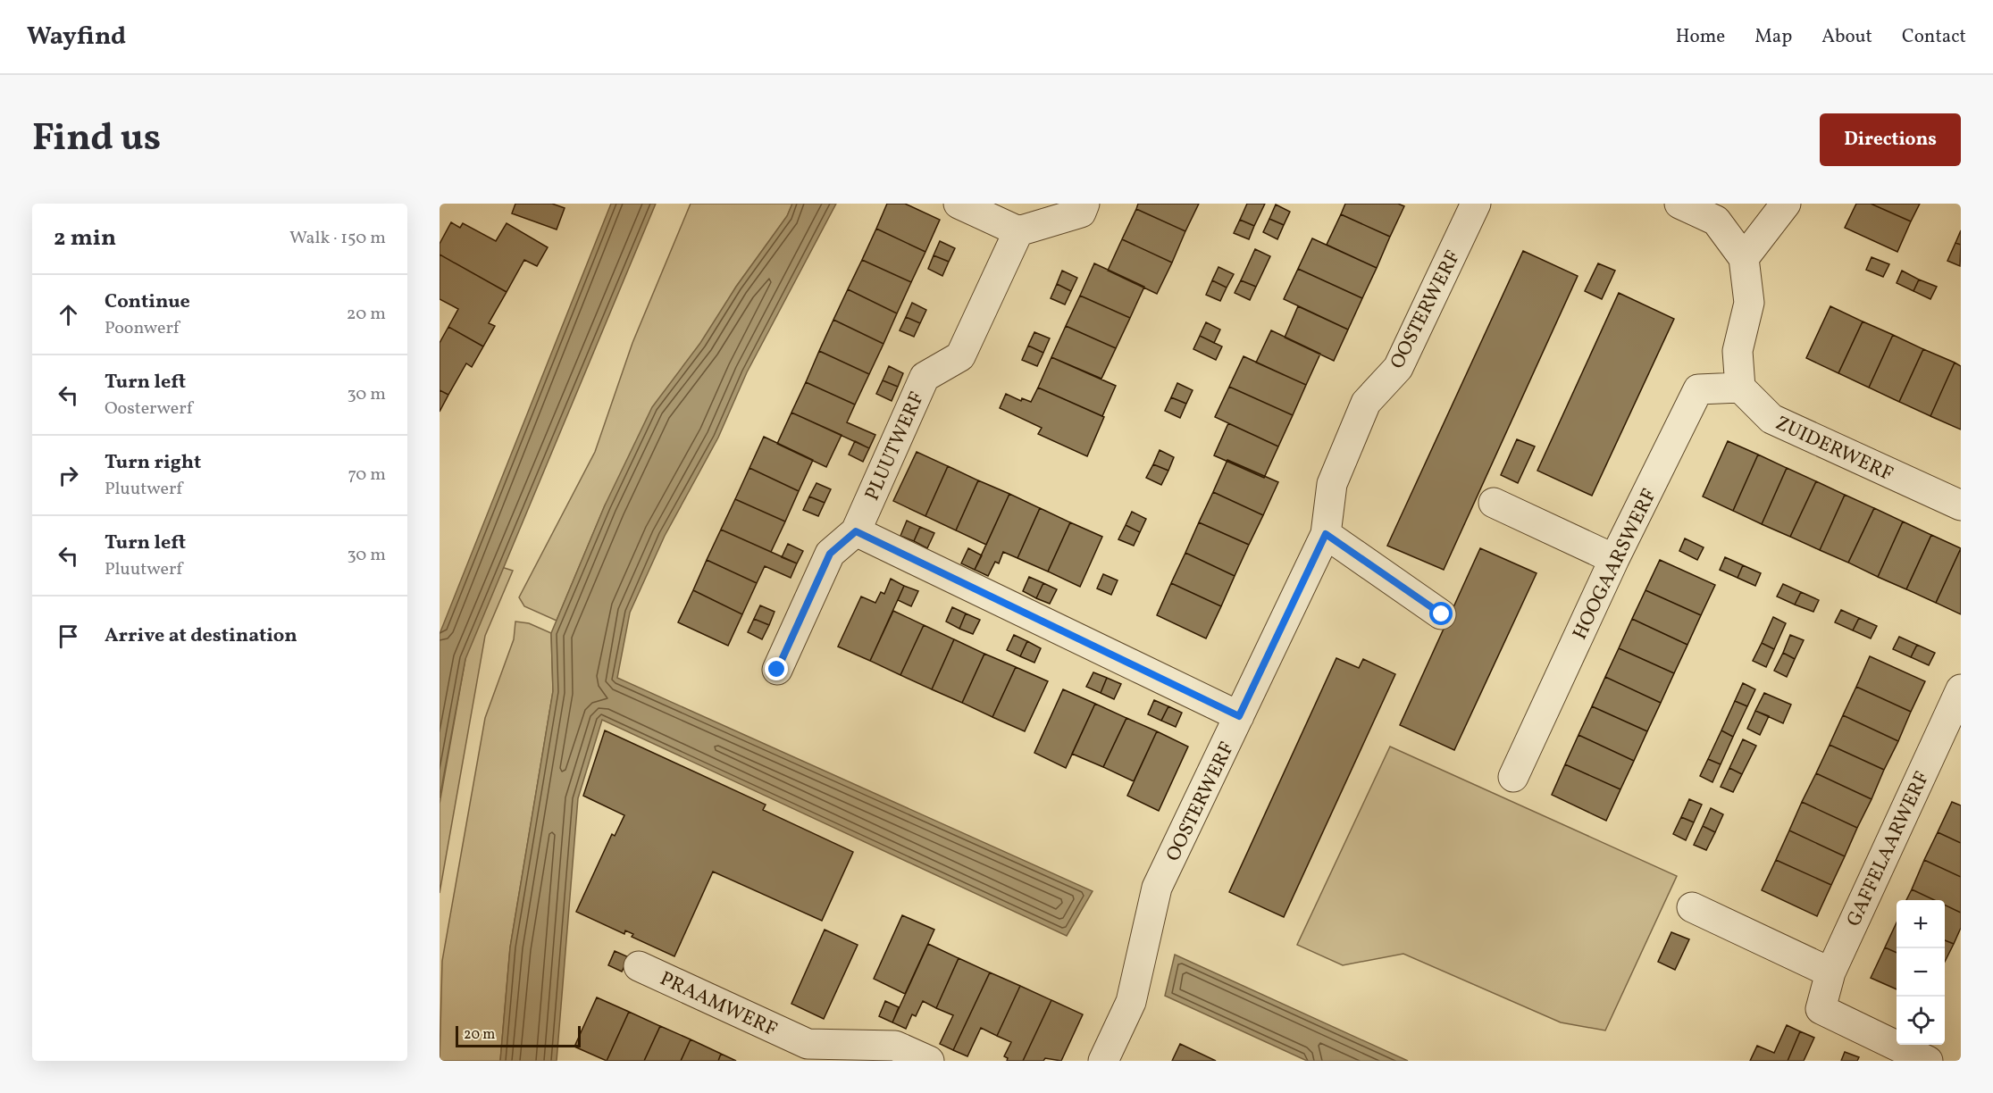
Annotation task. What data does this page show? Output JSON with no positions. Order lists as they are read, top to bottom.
{
  "streets": {
    "street": [
      "OOSTERWERF",
      "PLUUTWERF",
      "ZUIDERWERF",
      "HOOGAARSWERF",
      "GAFFELAARWERF",
      "PRAAMWERF"
    ]
  },
  "crossings": [
    ["ZUIDERWERF", "HOOGAARSWERF"]
  ],
  "scale_bar": "20 m",
  "page": {
    "header": "Wayfind",
    "nav": [
      "Home",
      "Map",
      "About",
      "Contact"
    ],
    "title": "Find us",
    "buttons": "Directions",
    "heading": ["2 min", "Walk · 150 m"],
    "list": [
      ["Continue", "Poonwerf", "20 m"],
      ["Turn left", "Oosterwerf", "30 m"],
      ["Turn right", "Pluutwerf", "70 m"],
      ["Turn left", "Pluutwerf", "30 m"],
      "Arrive at destination"
    ],
    "map_buttons": ["+", "−"],
    "scale": "20 m"
  }
}
